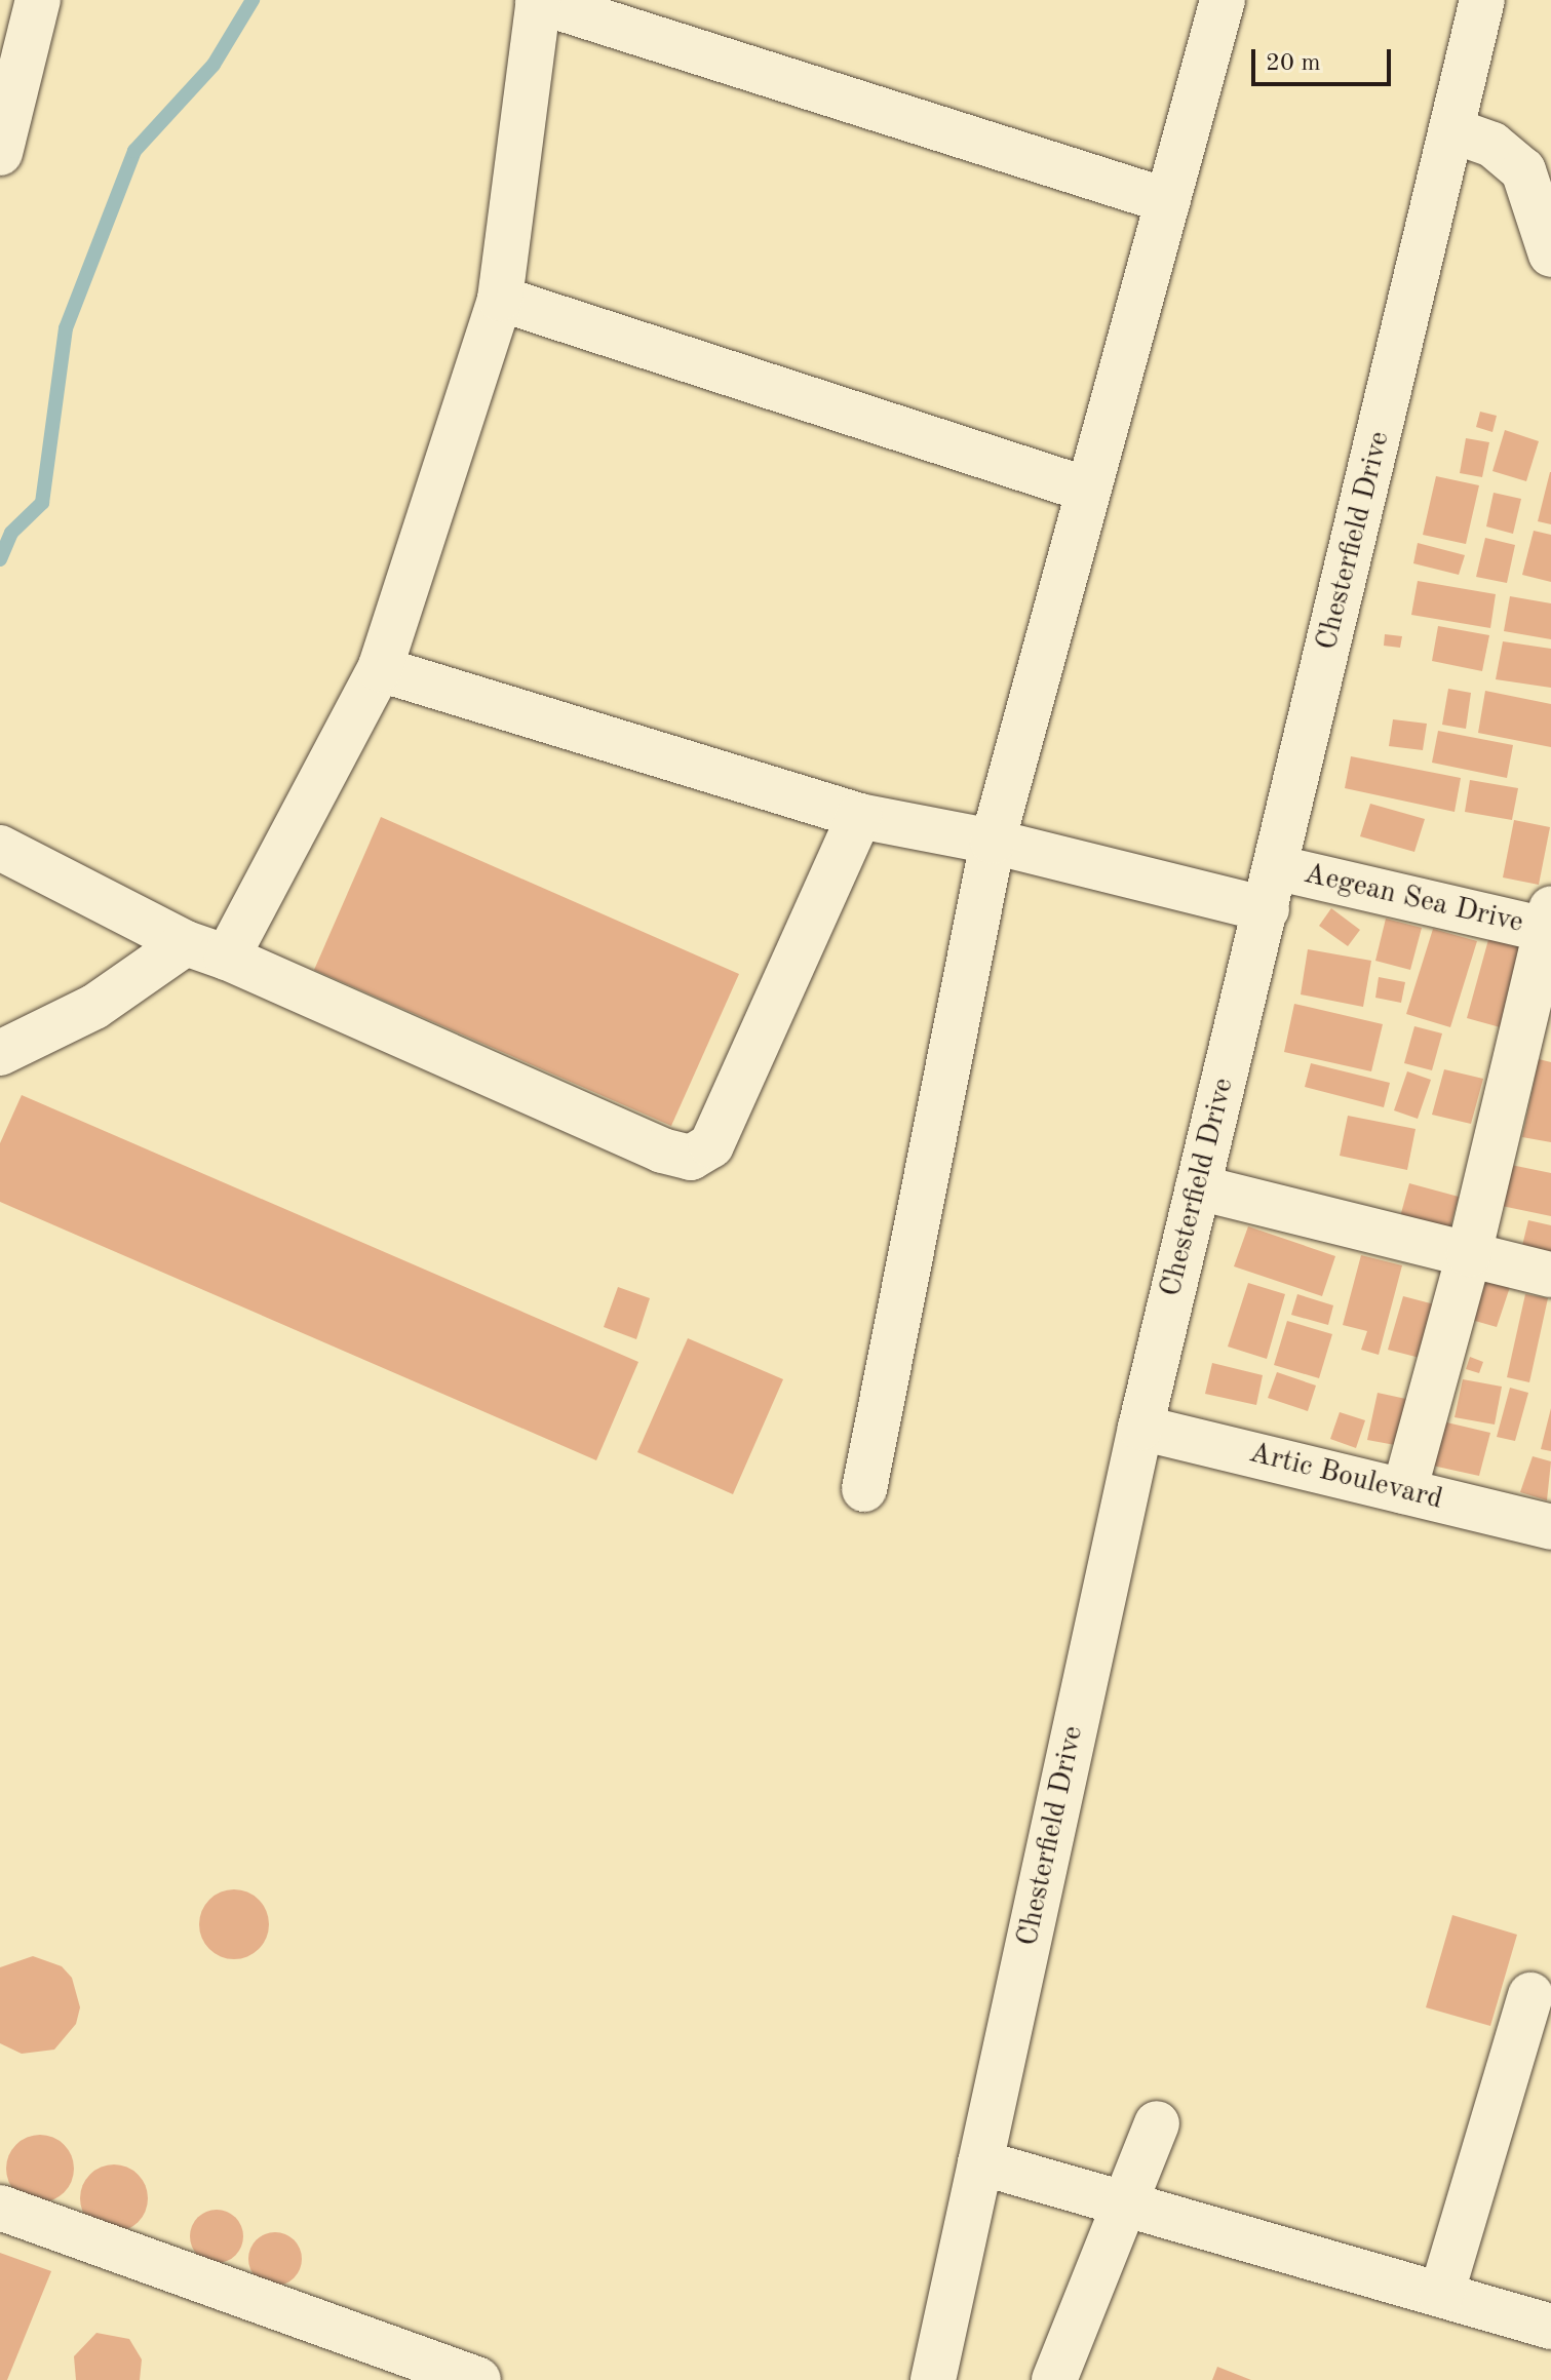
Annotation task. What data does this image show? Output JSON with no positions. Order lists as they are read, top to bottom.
{
  "streets": {
    "street": ["Chesterfield Drive", "Aegean Sea Drive", "Artic Boulevard"]
  },
  "crossings": [
    ["Chesterfield Drive", "Aegean Sea Drive"],
    ["Chesterfield Drive", "Artic Boulevard"]
  ],
  "scale_bar": "20 m"
}
